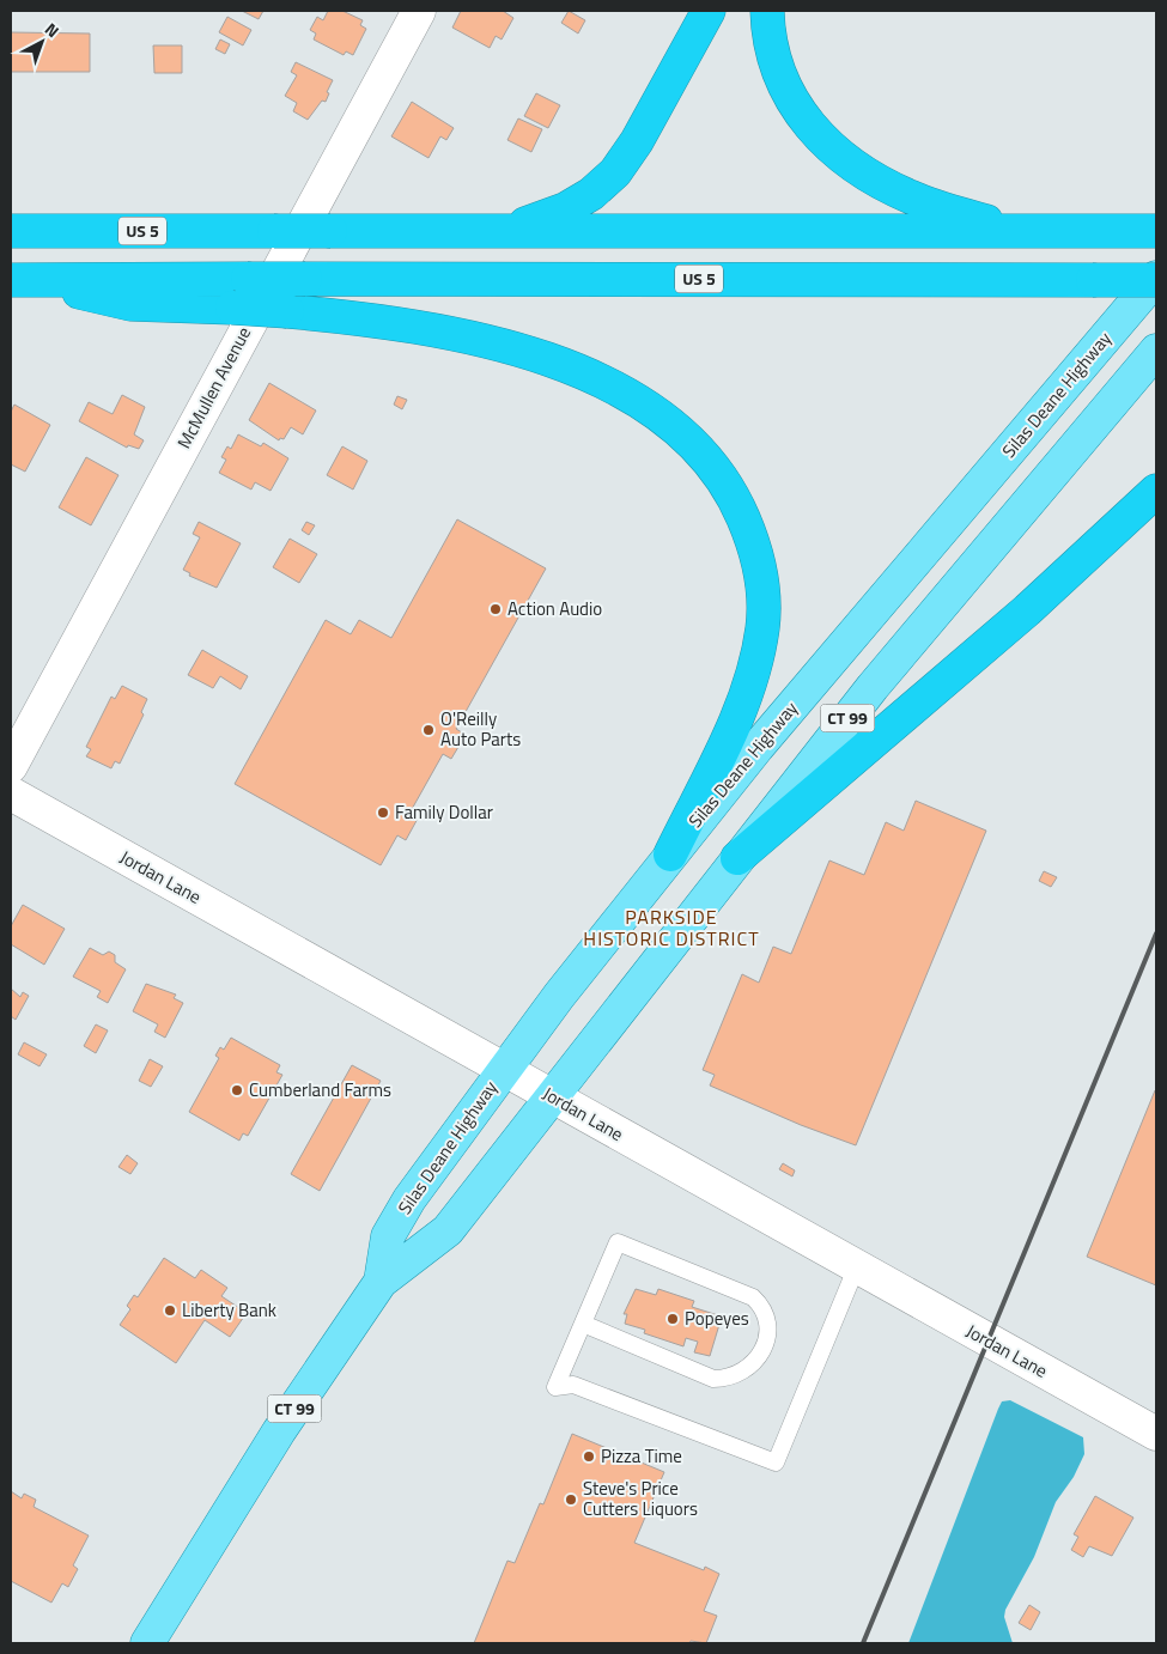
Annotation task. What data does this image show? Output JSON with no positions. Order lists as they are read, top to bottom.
{
  "streets": {
    "highway": ["US 5"],
    "main road": ["Silas Deane Highway", "CT 99"],
    "street": ["McMullen Avenue", "Jordan Lane"]
  },
  "crossings": [
    ["US 5", "Silas Deane Highway"],
    ["Silas Deane Highway", "Jordan Lane"]
  ],
  "districts": ["PARKSIDE HISTORIC DISTRICT"],
  "places": [
    "Action Audio",
    "O'Reilly Auto Parts",
    "Family Dollar",
    "Cumberland Farms",
    "Liberty Bank",
    "Popeyes",
    "Pizza Time",
    "Steve's Price Cutters Liquors"
  ],
  "north": "top right"
}
